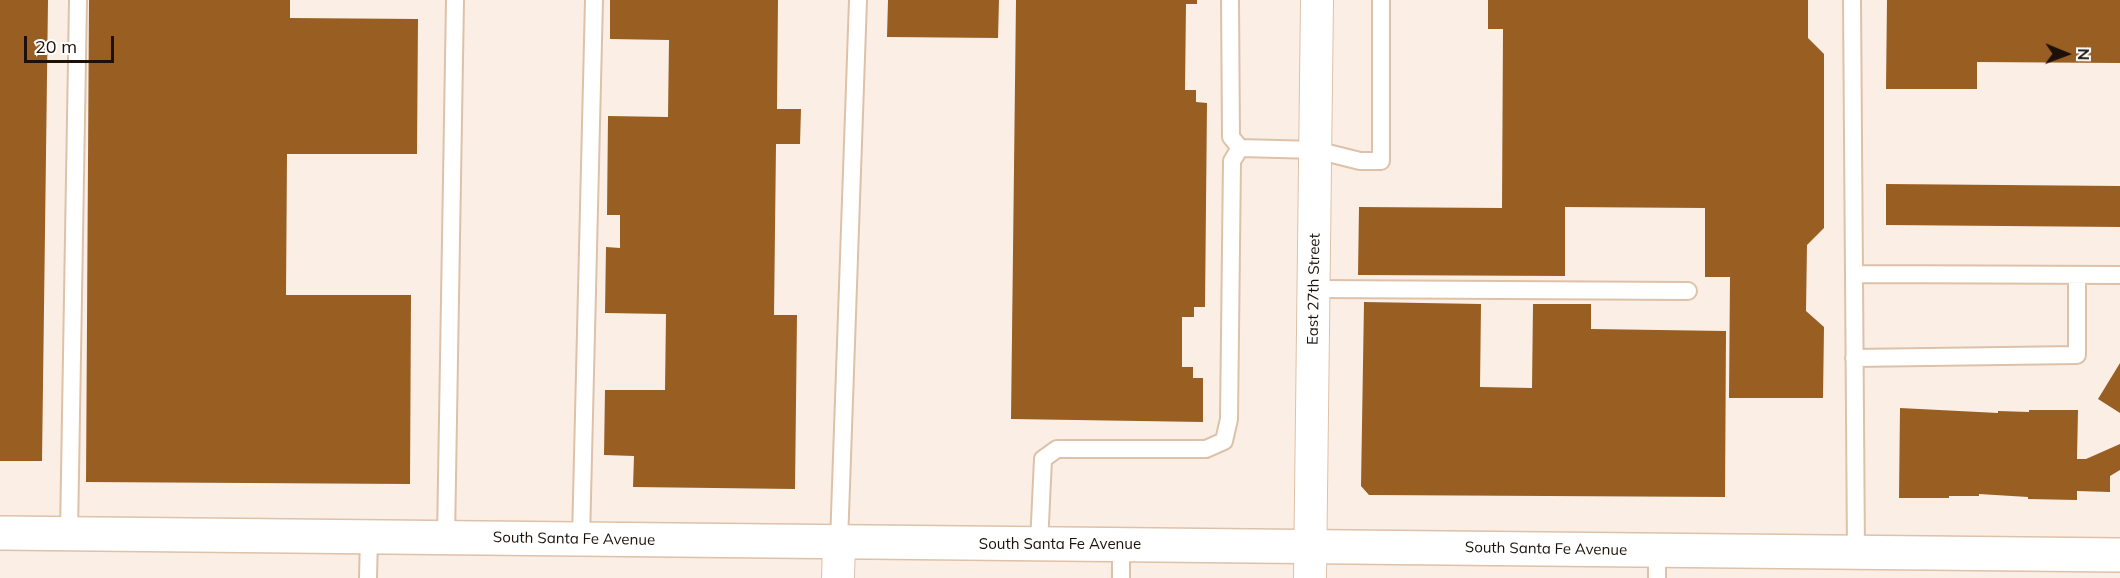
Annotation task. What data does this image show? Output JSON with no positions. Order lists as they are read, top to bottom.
{
  "streets": {
    "main road": ["South Santa Fe Avenue"],
    "street": ["East 27th Street"]
  },
  "crossings": [
    ["East 27th Street", "South Santa Fe Avenue"]
  ],
  "scale_bar": "20 m",
  "north": "right"
}
